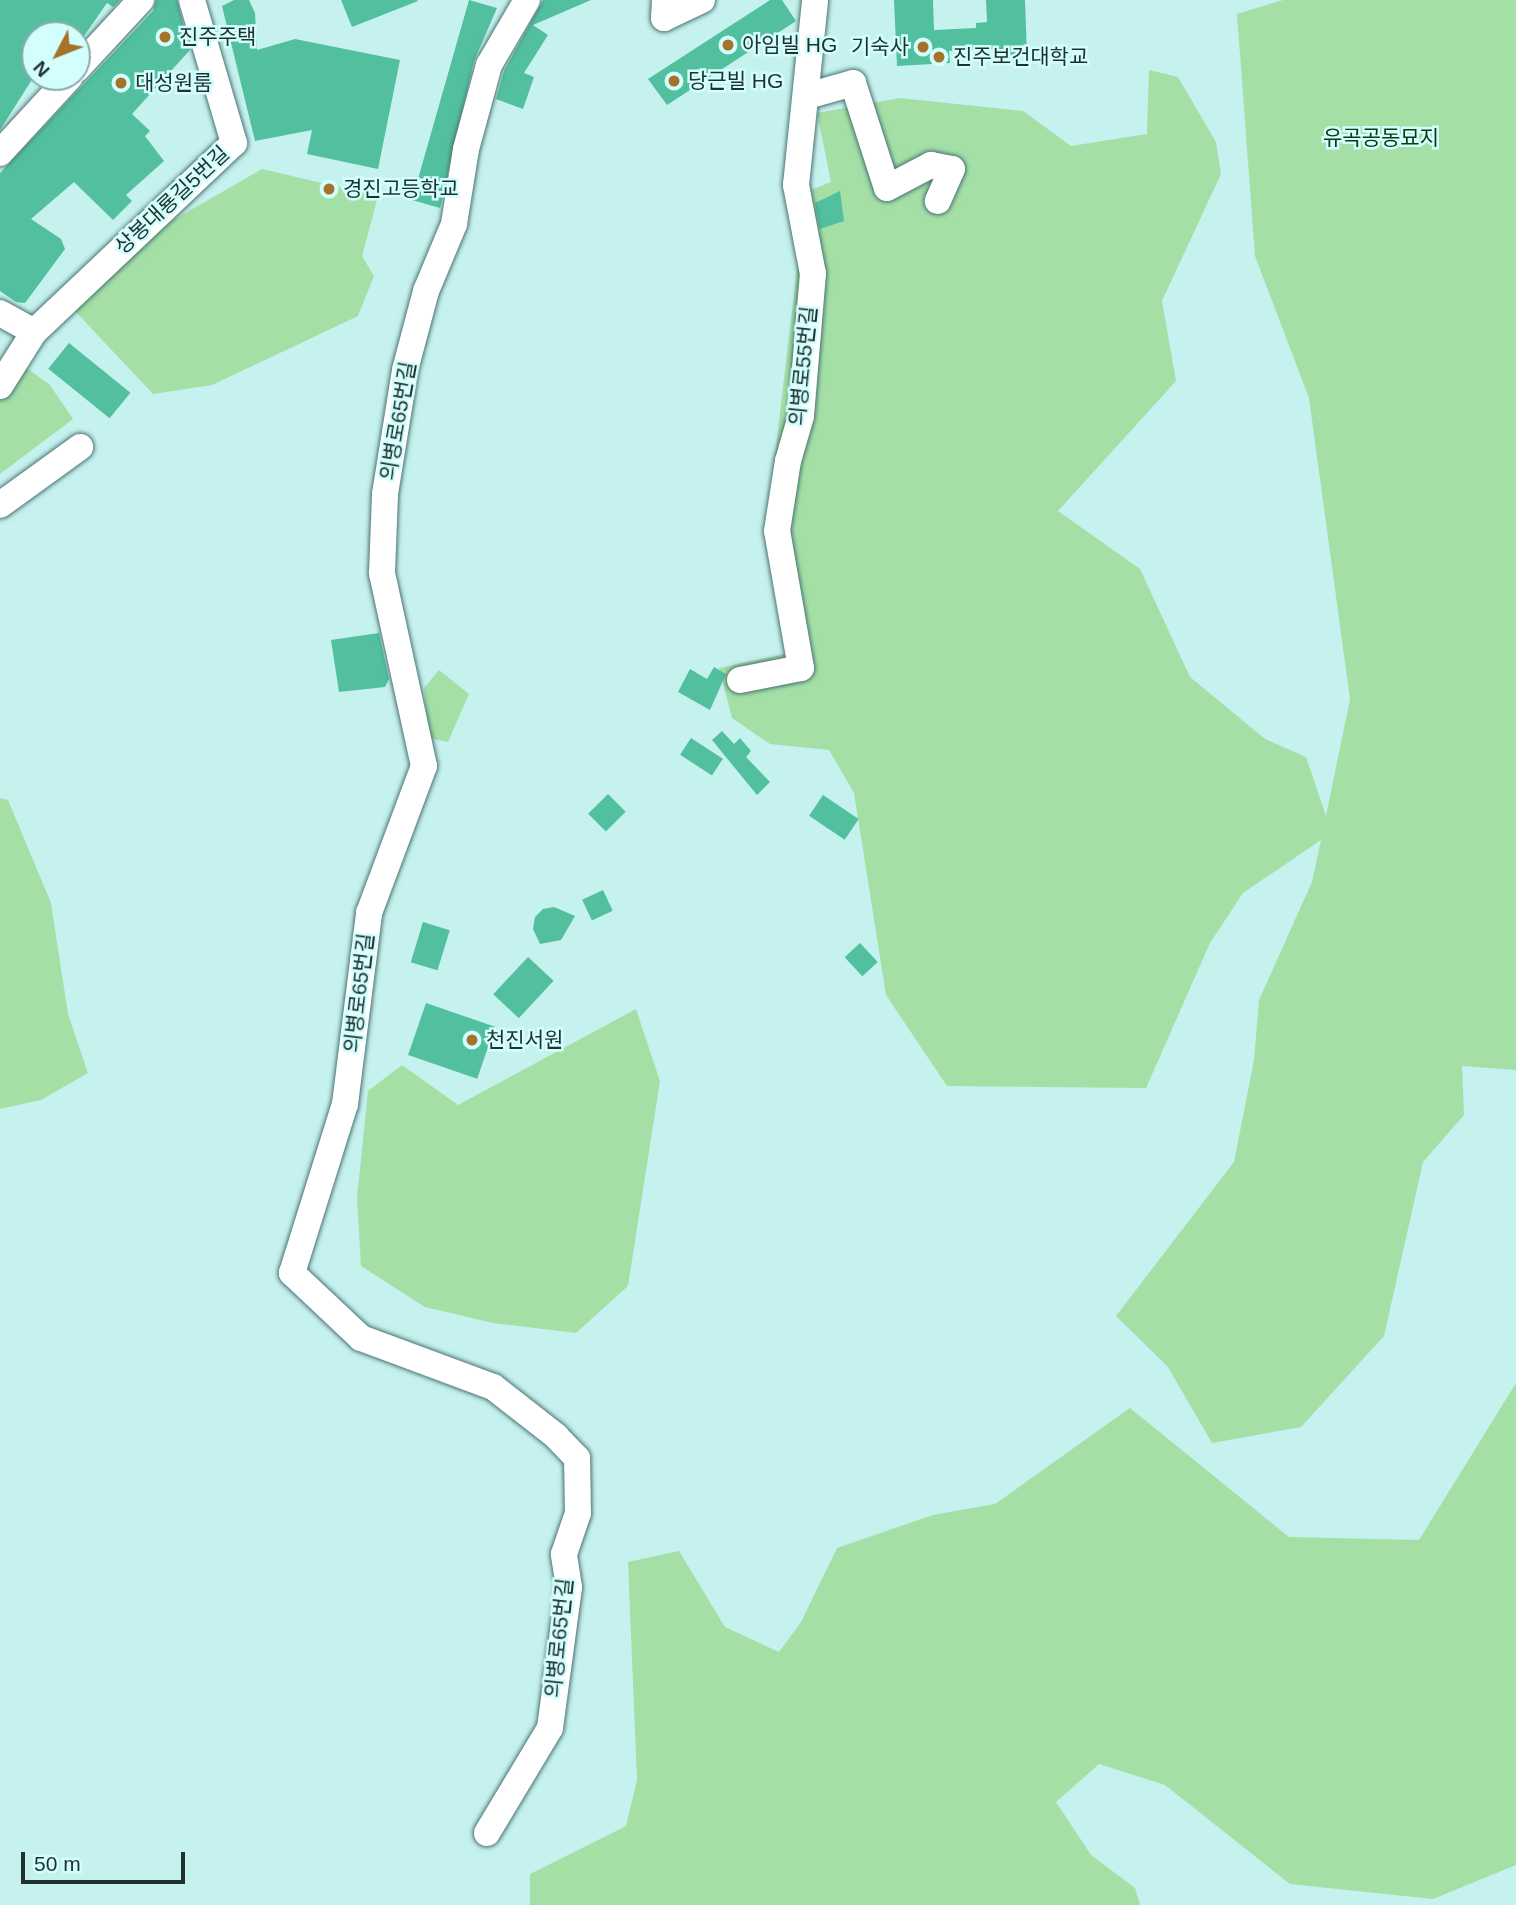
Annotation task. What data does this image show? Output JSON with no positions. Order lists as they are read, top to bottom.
{
  "streets": {
    "street": ["상봉대룡길5번길", "의병로55번길", "의병로65번길"]
  },
  "parks": ["유곡공동묘지"],
  "places": [
    "진주주택",
    "아임빌 HG",
    "기숙사",
    "진주보건대학교",
    "당근빌 HG",
    "대성원룸",
    "경진고등학교",
    "천진서원"
  ],
  "scale_bar": "50 m",
  "north": "bottom left"
}
